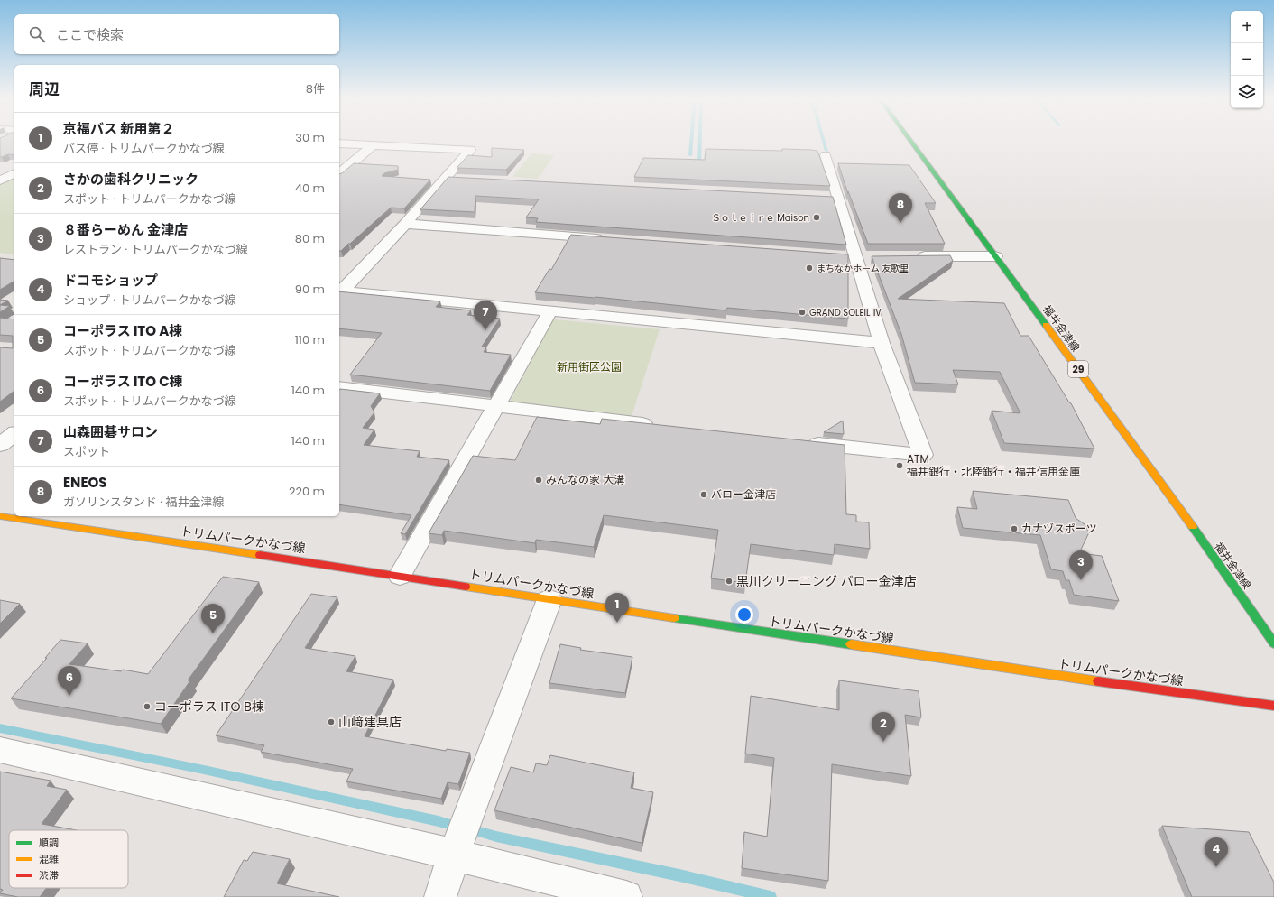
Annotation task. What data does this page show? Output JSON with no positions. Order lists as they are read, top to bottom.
{
  "streets": {
    "main road": ["福井金津線", "29", "トリムパークかなづ線"]
  },
  "parks": ["新用街区公園"],
  "places": [
    "Ｓｏｌｅｉｒｅ Maison",
    "まちなかホーム 友歌里",
    "GRAND SOLEIL Ⅳ",
    "ATM 福井銀行・北陸銀行・福井信用金庫",
    "みんなの家 大溝",
    "バロー金津店",
    "カナヅスポーツ",
    "黒川クリーニング バロー金津店",
    "コーポラス ITO B棟",
    "山﨑建具店"
  ],
  "legend": ["順調", "混雑", "渋滞"],
  "page": {
    "map_buttons": ["+", "−"],
    "search": "ここで検索",
    "heading": ["周辺", "8件"],
    "list": [
      {
        "mark": "1",
        "name": "京福バス 新用第２",
        "note": "バス停 · トリムパークかなづ線",
        "value": "30 m"
      },
      {
        "mark": "2",
        "name": "さかの歯科クリニック",
        "note": "スポット · トリムパークかなづ線",
        "value": "40 m"
      },
      {
        "mark": "3",
        "name": "８番らーめん 金津店",
        "note": "レストラン · トリムパークかなづ線",
        "value": "80 m"
      },
      {
        "mark": "4",
        "name": "ドコモショップ",
        "note": "ショップ · トリムパークかなづ線",
        "value": "90 m"
      },
      {
        "mark": "5",
        "name": "コーポラス ITO A棟",
        "note": "スポット · トリムパークかなづ線",
        "value": "110 m"
      },
      {
        "mark": "6",
        "name": "コーポラス ITO C棟",
        "note": "スポット · トリムパークかなづ線",
        "value": "140 m"
      },
      {
        "mark": "7",
        "name": "山森囲碁サロン",
        "note": "スポット",
        "value": "140 m"
      },
      {
        "mark": "8",
        "name": "ENEOS",
        "note": "ガソリンスタンド · 福井金津線",
        "value": "220 m"
      }
    ],
    "pins": [
      "8",
      "7",
      "3",
      "1",
      "5",
      "6",
      "2",
      "4"
    ]
  }
}
